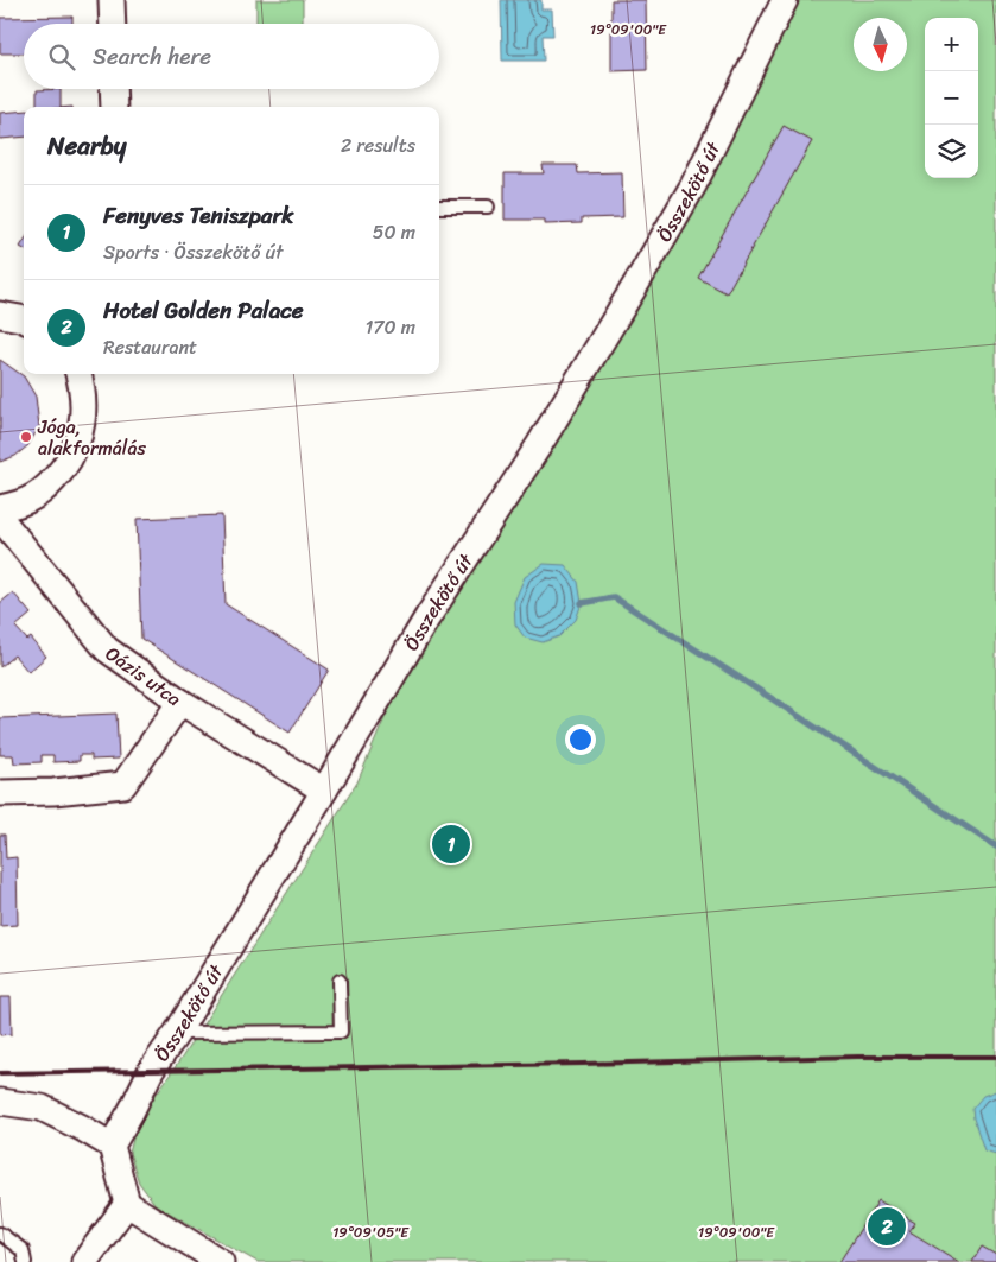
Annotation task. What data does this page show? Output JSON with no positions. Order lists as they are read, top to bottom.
{
  "streets": {
    "street": ["Összekötő út", "Oázis utca"]
  },
  "crossings": [
    ["Összekötő út", "Oázis utca"]
  ],
  "places": ["Jóga, alakformálás"],
  "north": "bottom",
  "page": {
    "map_buttons": ["+", "−"],
    "search": "Search here",
    "heading": ["Nearby", "2 results"],
    "list": [
      {
        "mark": "1",
        "name": "Fenyves Teniszpark",
        "note": "Sports · Összekötő út",
        "value": "50 m"
      },
      {
        "mark": "2",
        "name": "Hotel Golden Palace",
        "note": "Restaurant",
        "value": "170 m"
      }
    ],
    "pins": ["1", "2"]
  },
  "coordinates": ["19°09'00\"E", "19°09'05\"E"]
}
